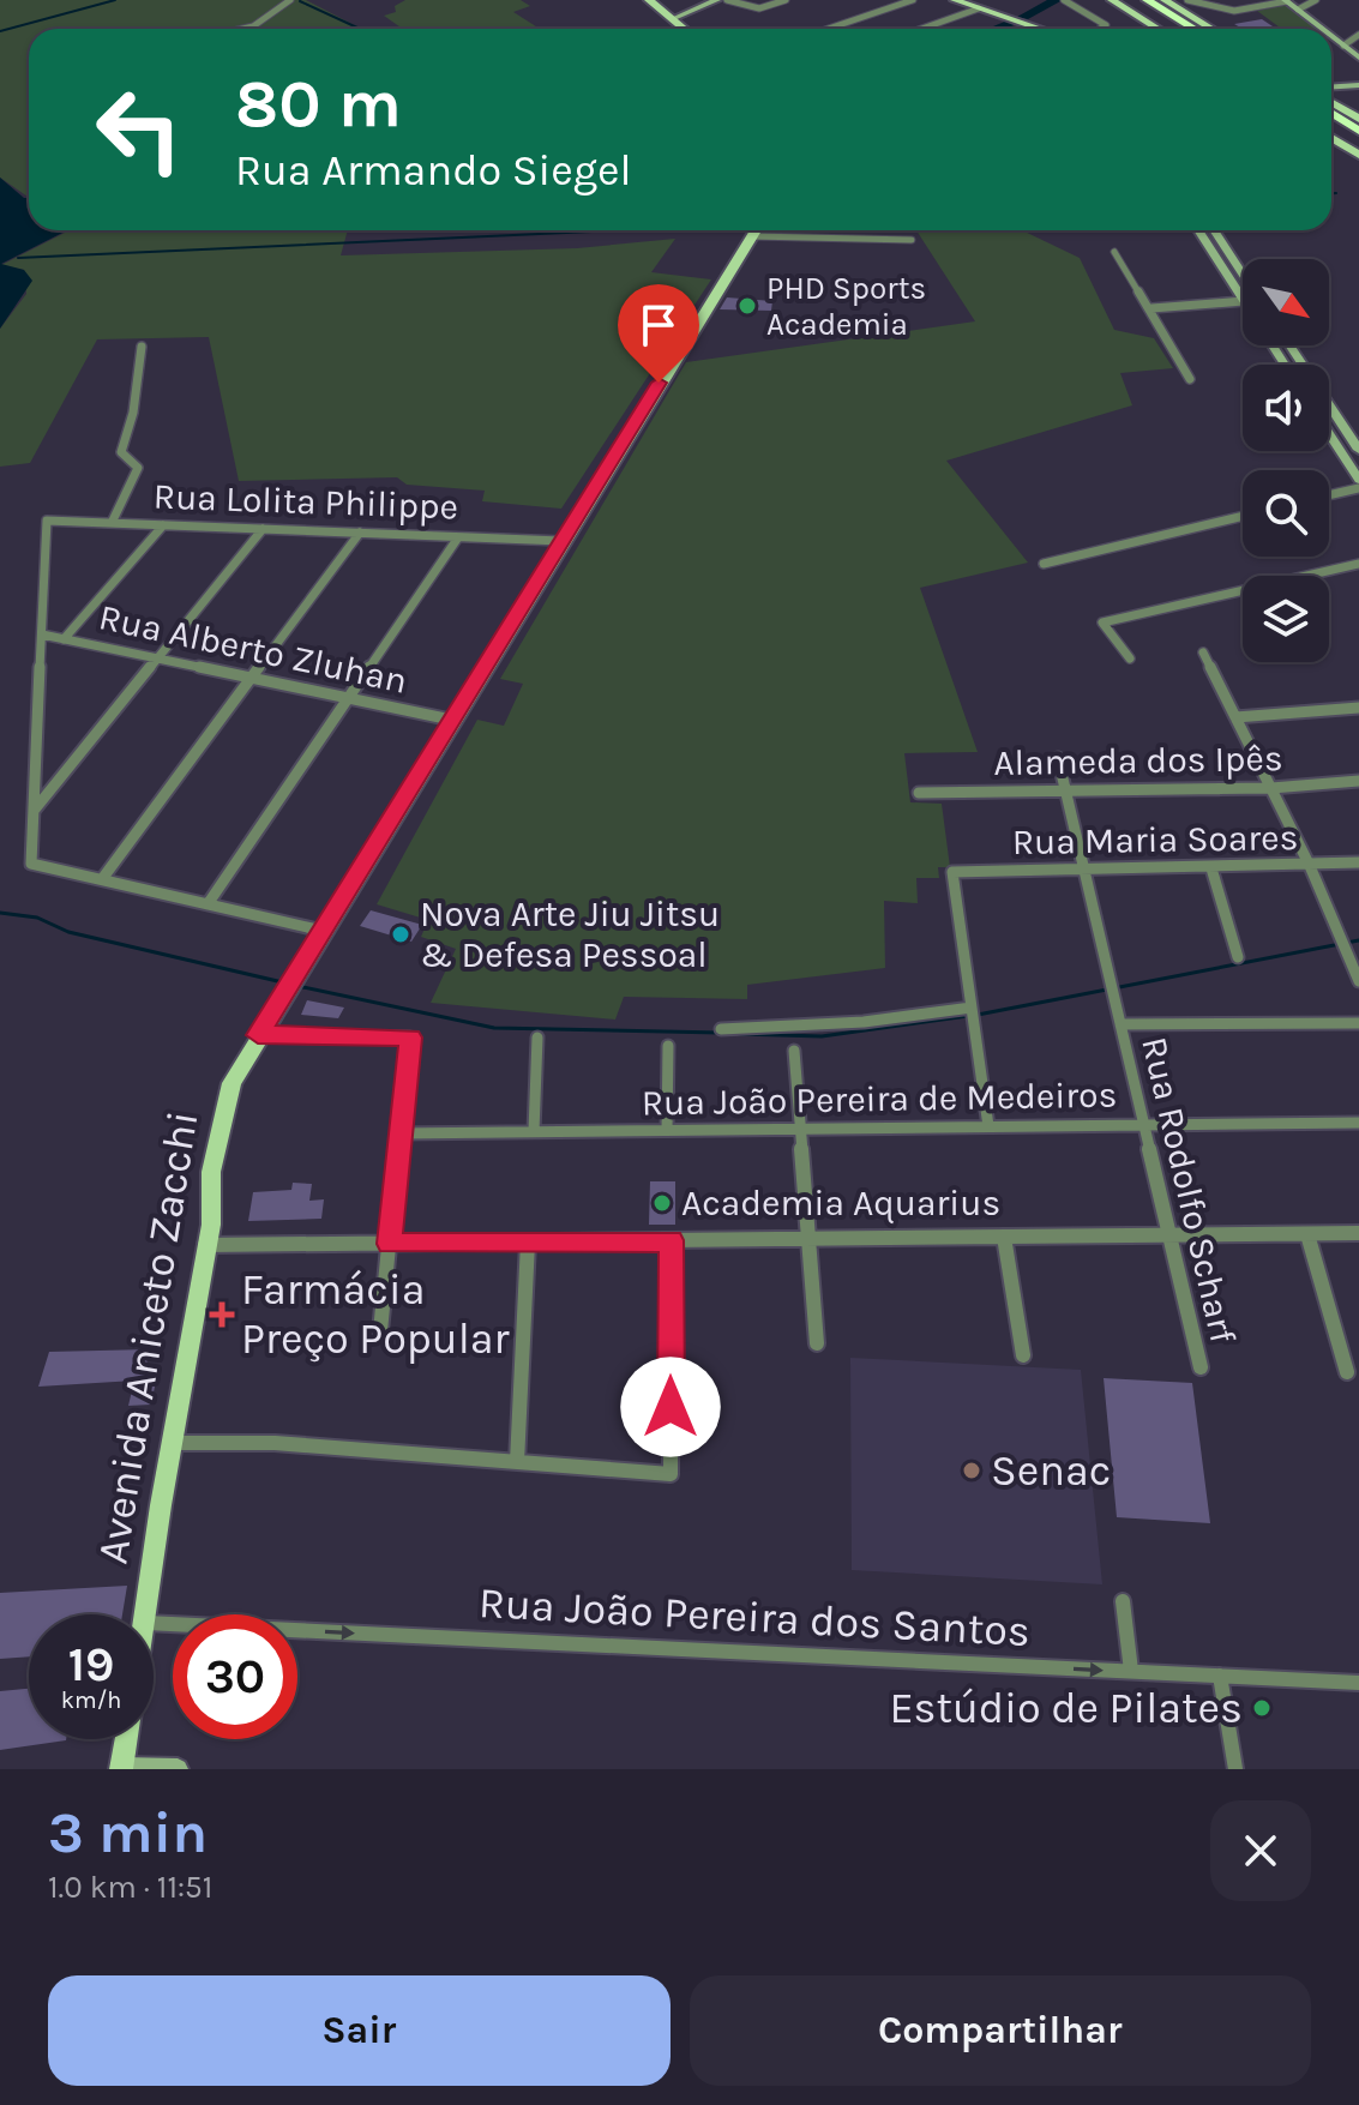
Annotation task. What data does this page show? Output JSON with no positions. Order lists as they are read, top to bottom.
{
  "streets": {
    "main road": ["Avenida Aniceto Zacchi"],
    "street": [
      "Rua Lolita Philippe",
      "Rua Alberto Zluhan",
      "Alameda dos Ipês",
      "Rua Maria Soares",
      "Rua João Pereira de Medeiros",
      "Rua Rodolfo Scharf",
      "Rua João Pereira dos Santos"
    ]
  },
  "crossings": [
    ["Rua Lolita Philippe", "Rua Alberto Zluhan"],
    ["Rua Lolita Philippe", "Avenida Aniceto Zacchi"],
    ["Rua Alberto Zluhan", "Avenida Aniceto Zacchi"],
    ["Alameda dos Ipês", "Rua Rodolfo Scharf"],
    ["Rua Maria Soares", "Rua Rodolfo Scharf"],
    ["Rua João Pereira de Medeiros", "Rua Rodolfo Scharf"]
  ],
  "one_way": ["Rua João Pereira dos Santos"],
  "places": {
    "other": [
      "PHD Sports Academia",
      "Nova Arte Jiu Jitsu & Defesa Pessoal",
      "Academia Aquarius",
      "Senac",
      "Estúdio de Pilates"
    ],
    "health": ["Farmácia Preço Popular"]
  },
  "north": "bottom right",
  "page": {
    "turn": ["80 m", "Rua Armando Siegel"],
    "speed": "19 km/h",
    "limit": "30",
    "heading": ["3 min", "1.0 km · 11:51"],
    "buttons": ["Sair", "Compartilhar"]
  }
}
